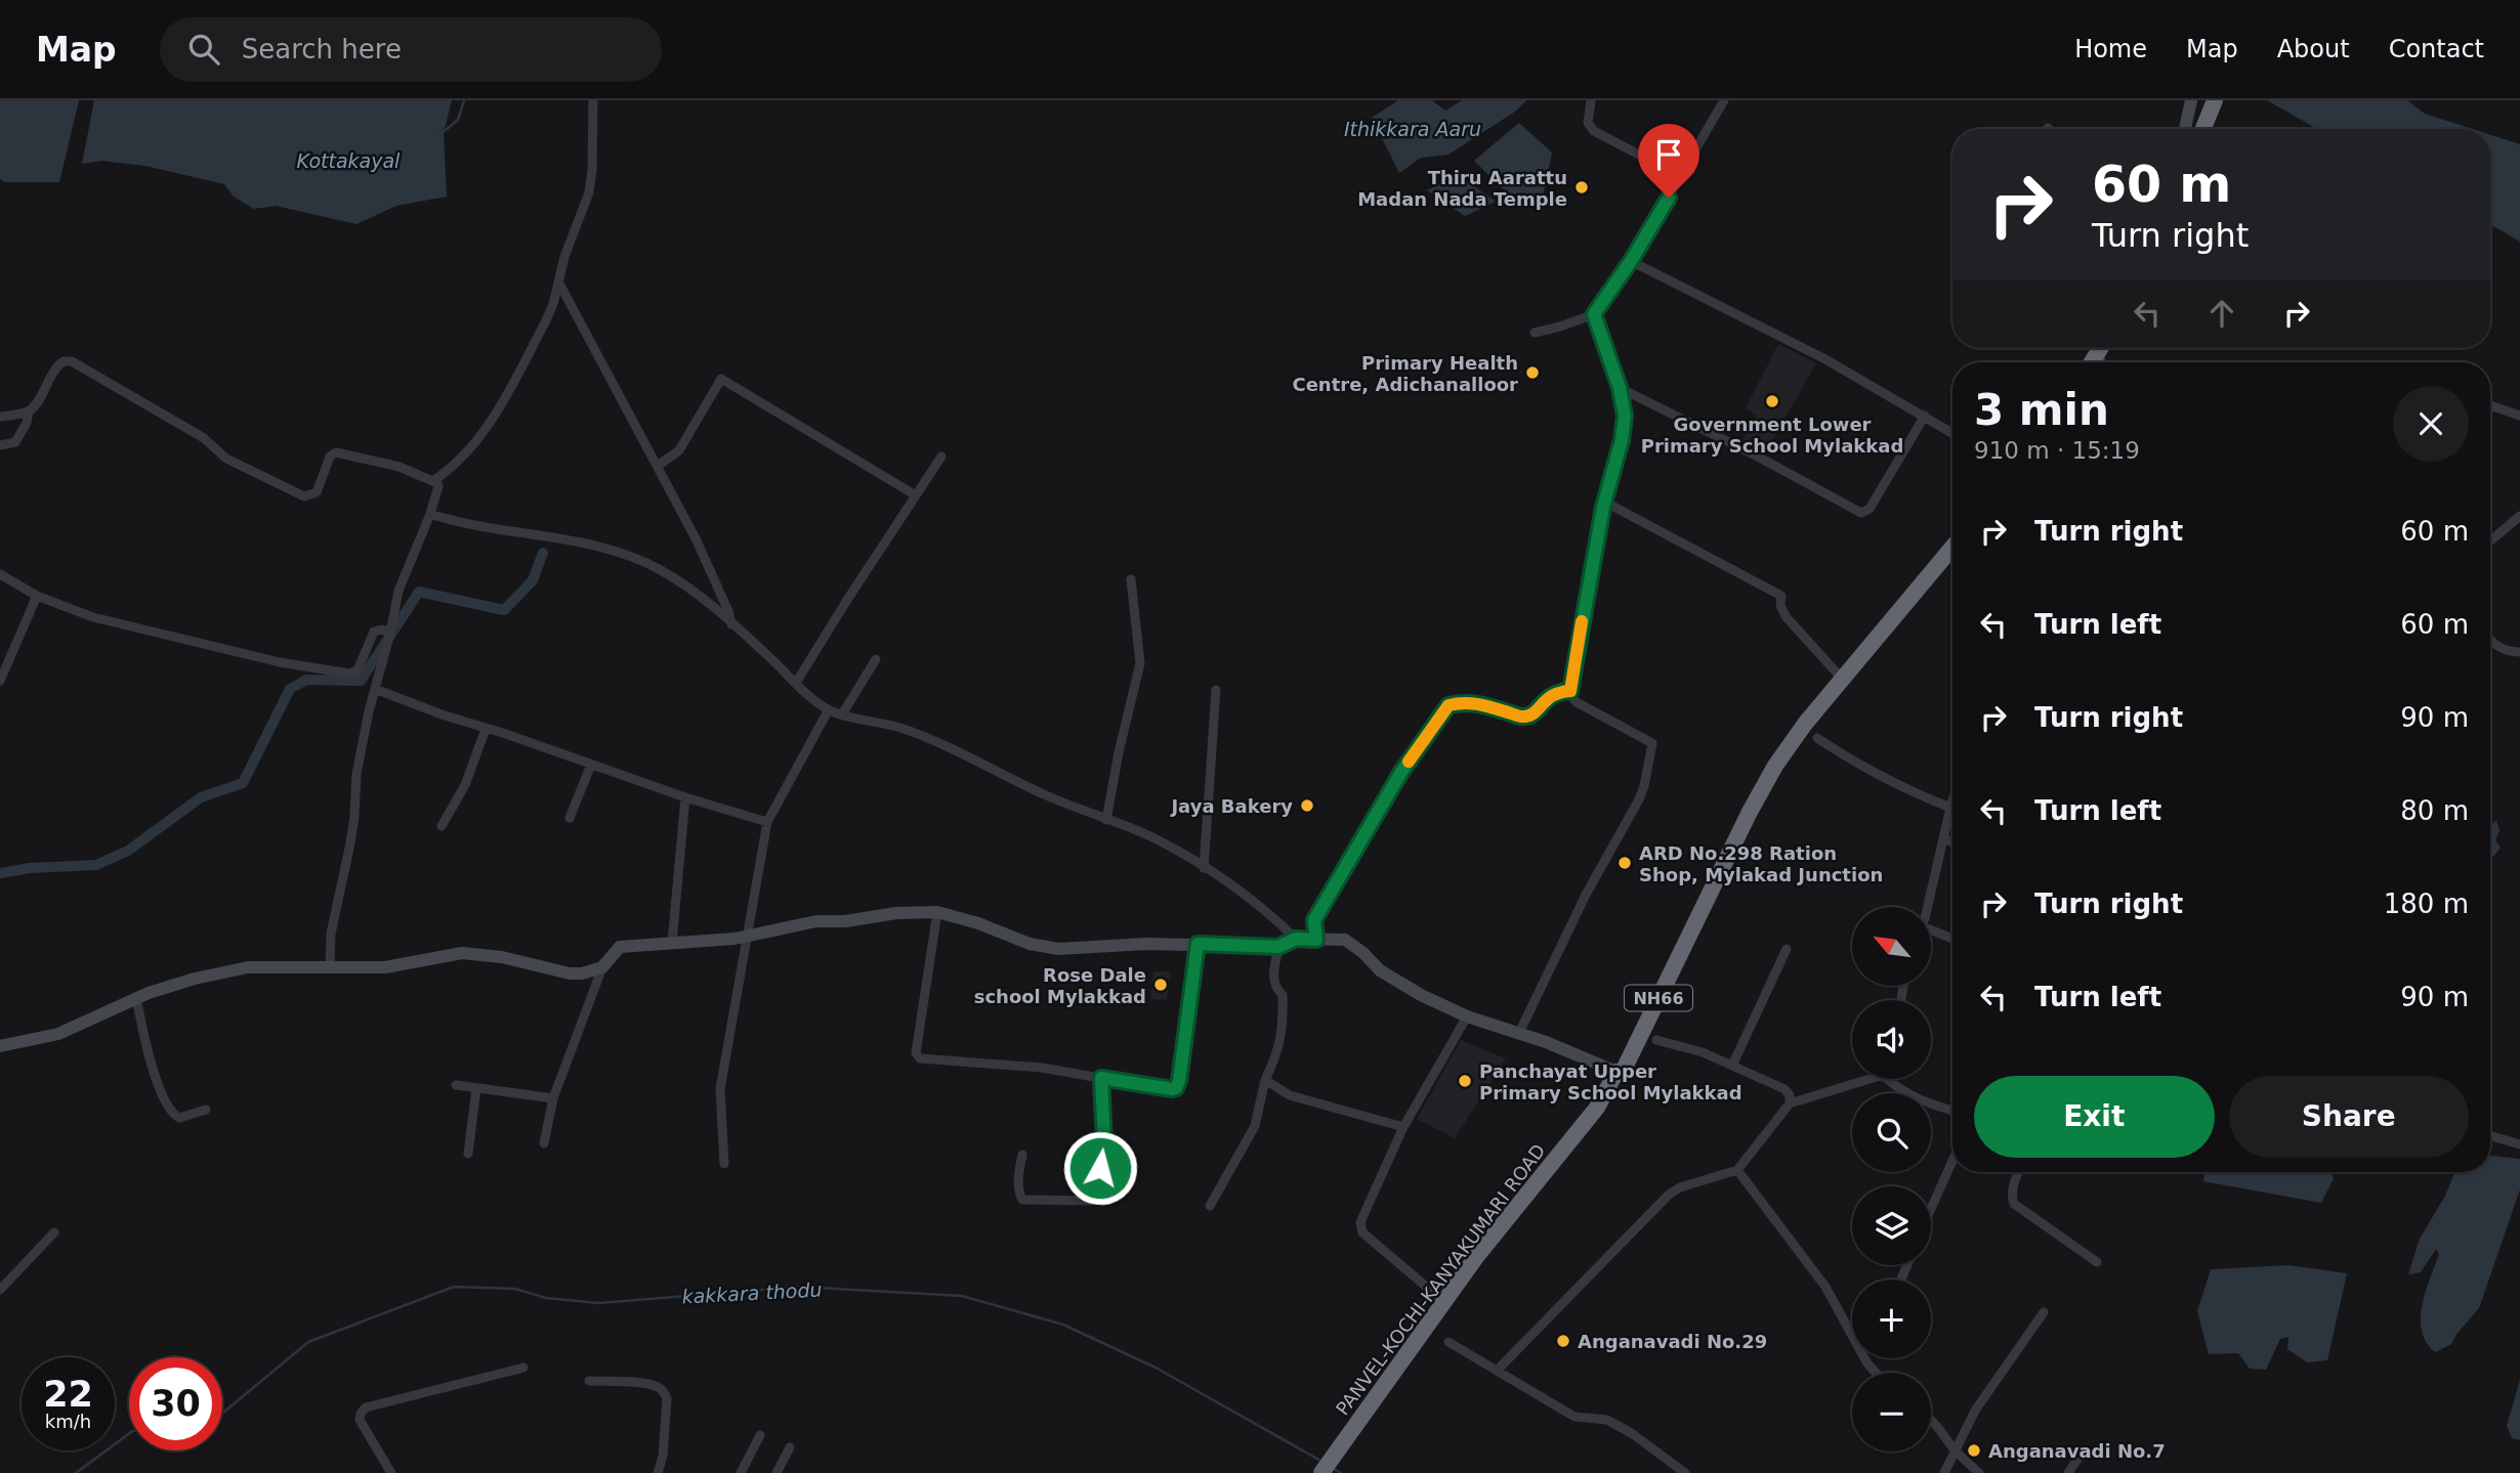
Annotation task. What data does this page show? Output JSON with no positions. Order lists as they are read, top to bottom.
{
  "streets": {
    "highway": ["NH66", "PANVEL-KOCHI-KANYAKUMARI ROAD"]
  },
  "water": ["Ithikkara Aaru", "Kottakayal", "kakkara thodu"],
  "places": [
    "Thiru Aarattu Madan Nada Temple",
    "Primary Health Centre, Adichanalloor",
    "Government Lower Primary School Mylakkad",
    "Jaya Bakery",
    "ARD No.298 Ration Shop, Mylakad Junction",
    "Rose Dale school Mylakkad",
    "Panchayat Upper Primary School Mylakkad",
    "Anganavadi No.29",
    "Anganavadi No.7"
  ],
  "north": "top left",
  "page": {
    "header": "Map",
    "search": "Search here",
    "nav": [
      "Home",
      "Map",
      "About",
      "Contact"
    ],
    "turn": ["60 m", "Turn right"],
    "heading": ["3 min", "910 m · 15:19"],
    "list": [
      {
        "name": "Turn right",
        "value": "60 m"
      },
      {
        "name": "Turn left",
        "value": "60 m"
      },
      {
        "name": "Turn right",
        "value": "90 m"
      },
      {
        "name": "Turn left",
        "value": "80 m"
      },
      {
        "name": "Turn right",
        "value": "180 m"
      },
      {
        "name": "Turn left",
        "value": "90 m"
      }
    ],
    "map_buttons": ["+", "−"],
    "buttons": ["Exit", "Share"],
    "speed": "22 km/h",
    "limit": "30"
  }
}
